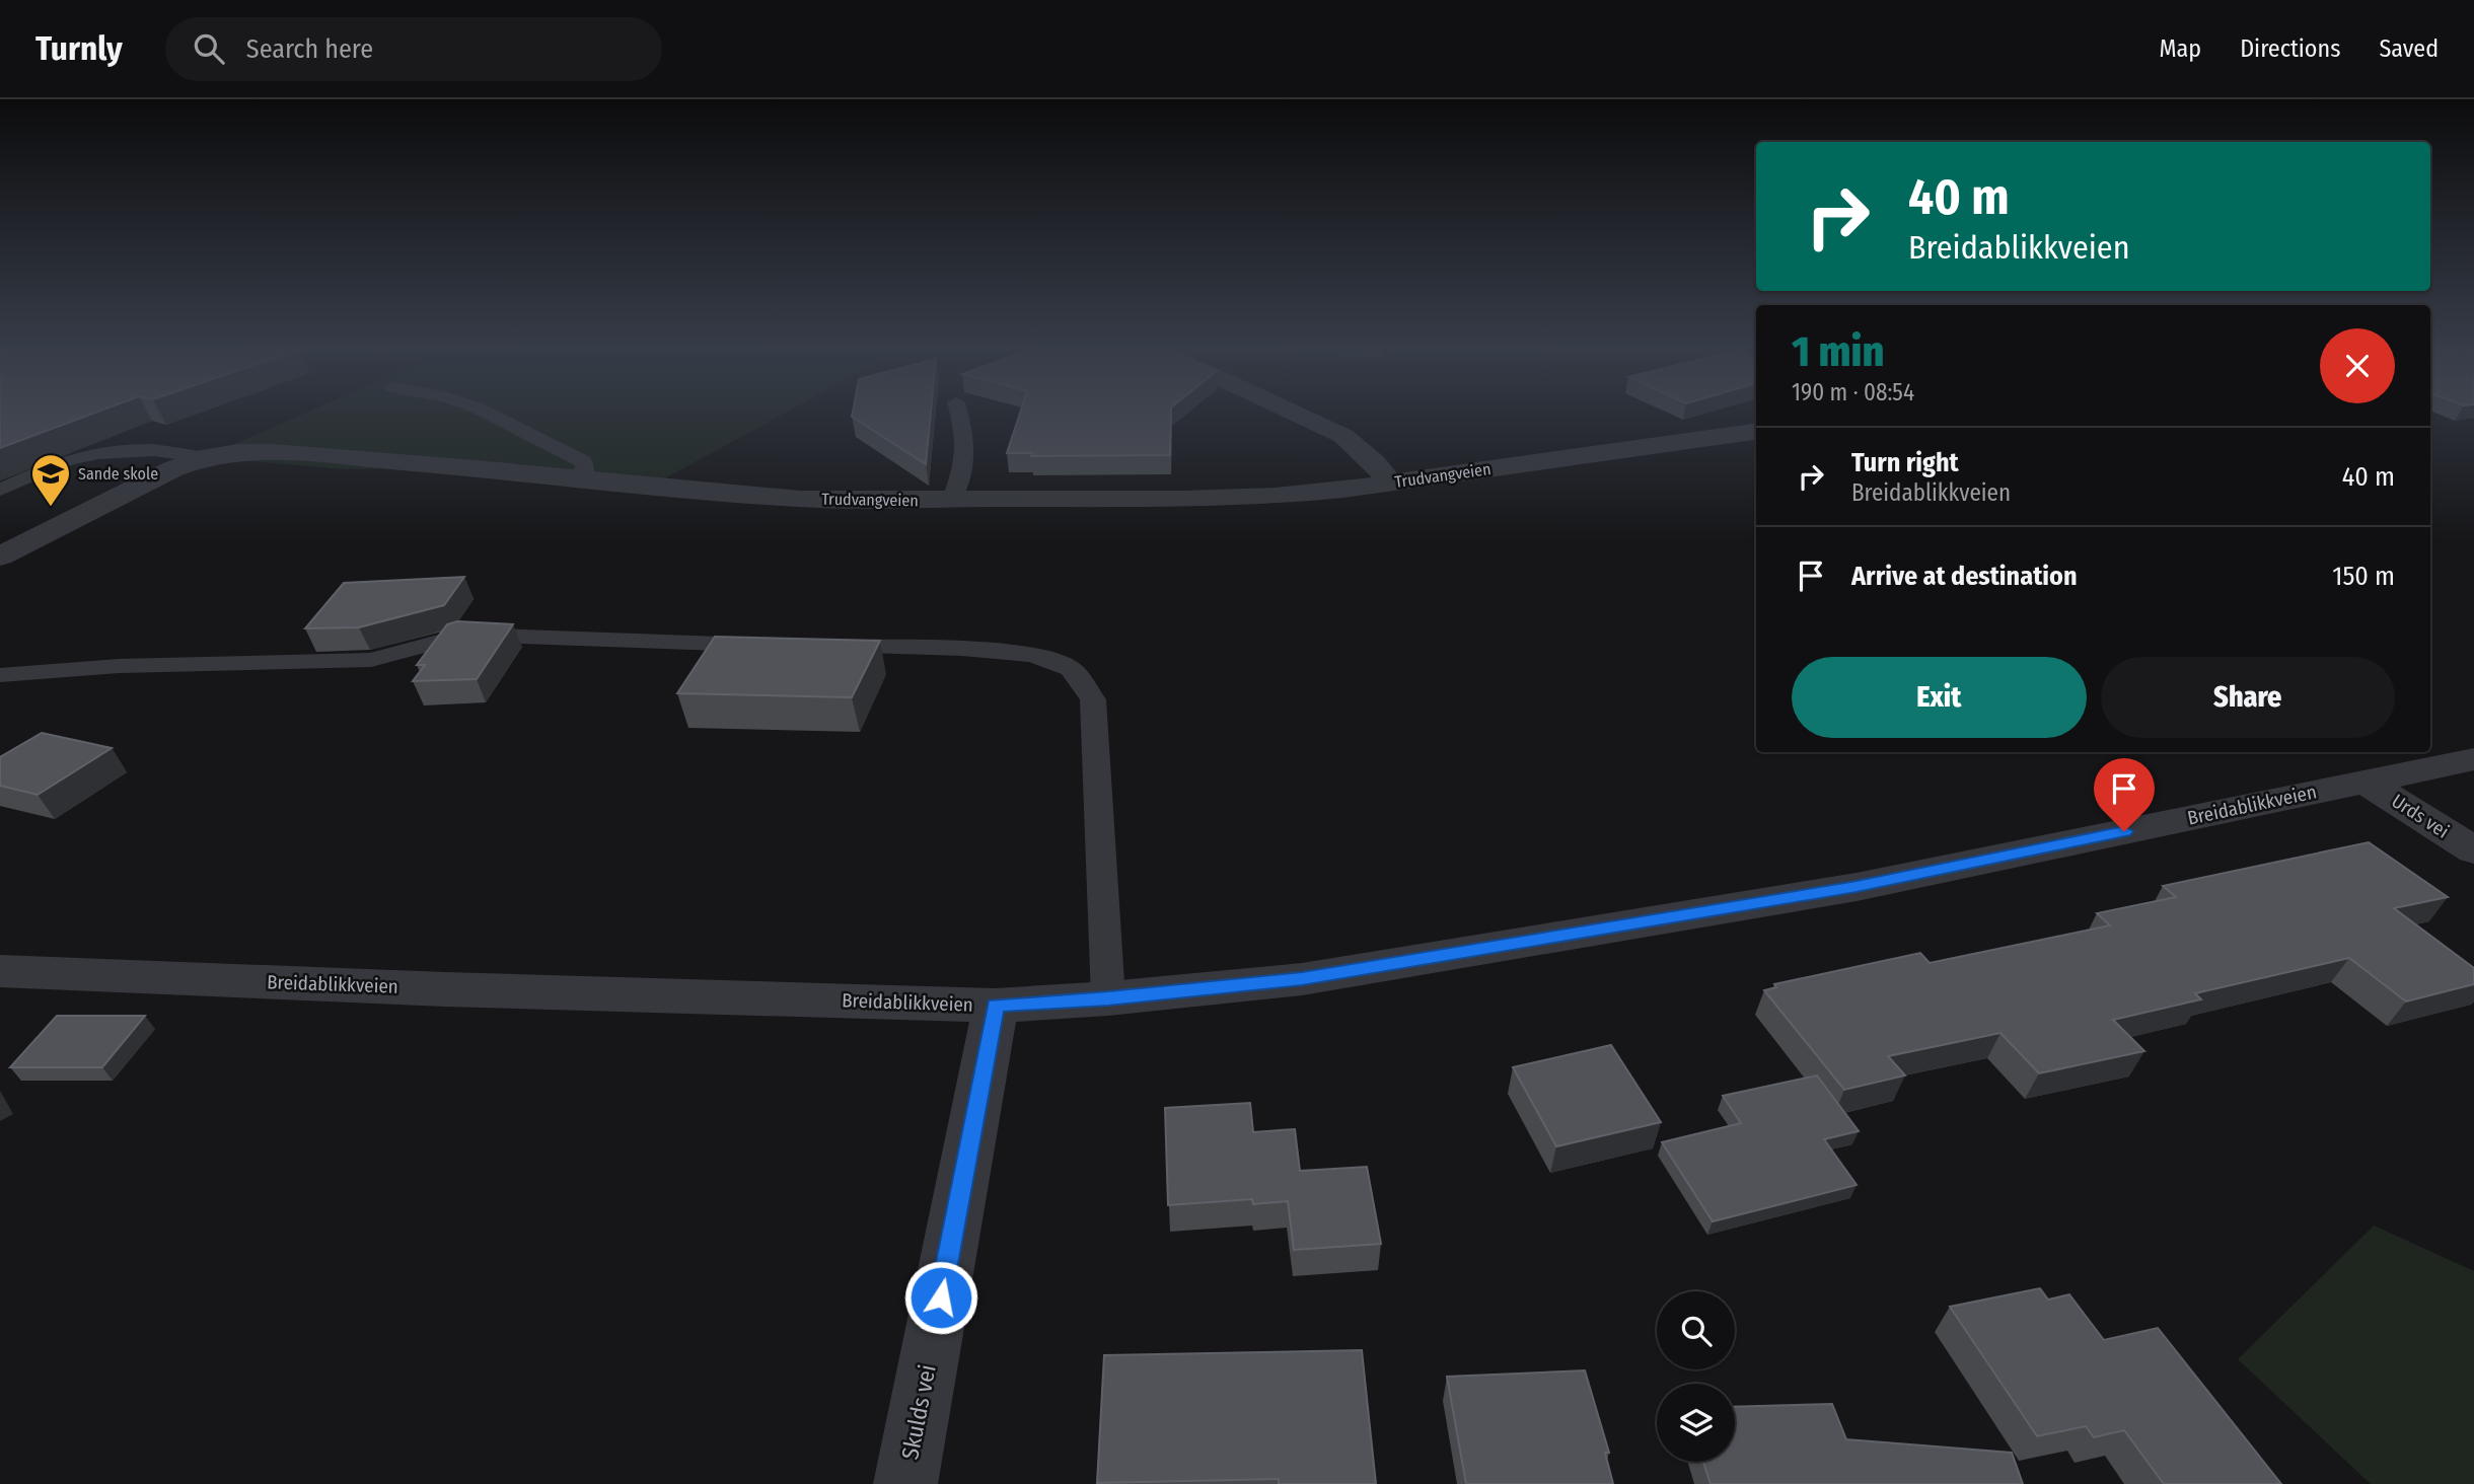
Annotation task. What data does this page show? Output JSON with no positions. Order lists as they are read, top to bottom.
{
  "streets": {
    "street": [
      "Trudvangveien",
      "Breidablikkveien",
      "Urds vei",
      "Skulds vei"
    ]
  },
  "crossings": [
    ["Breidablikkveien", "Urds vei"],
    ["Breidablikkveien", "Skulds vei"]
  ],
  "places": {
    "school or university": ["Sande skole"]
  },
  "page": {
    "header": "Turnly",
    "search": "Search here",
    "nav": ["Map", "Directions", "Saved"],
    "turn": ["40 m", "Breidablikkveien"],
    "heading": ["1 min", "190 m · 08:54"],
    "list": [
      {
        "name": "Turn right",
        "note": "Breidablikkveien",
        "value": "40 m"
      },
      {
        "name": "Arrive at destination",
        "value": "150 m"
      }
    ],
    "buttons": ["Exit", "Share"]
  }
}
